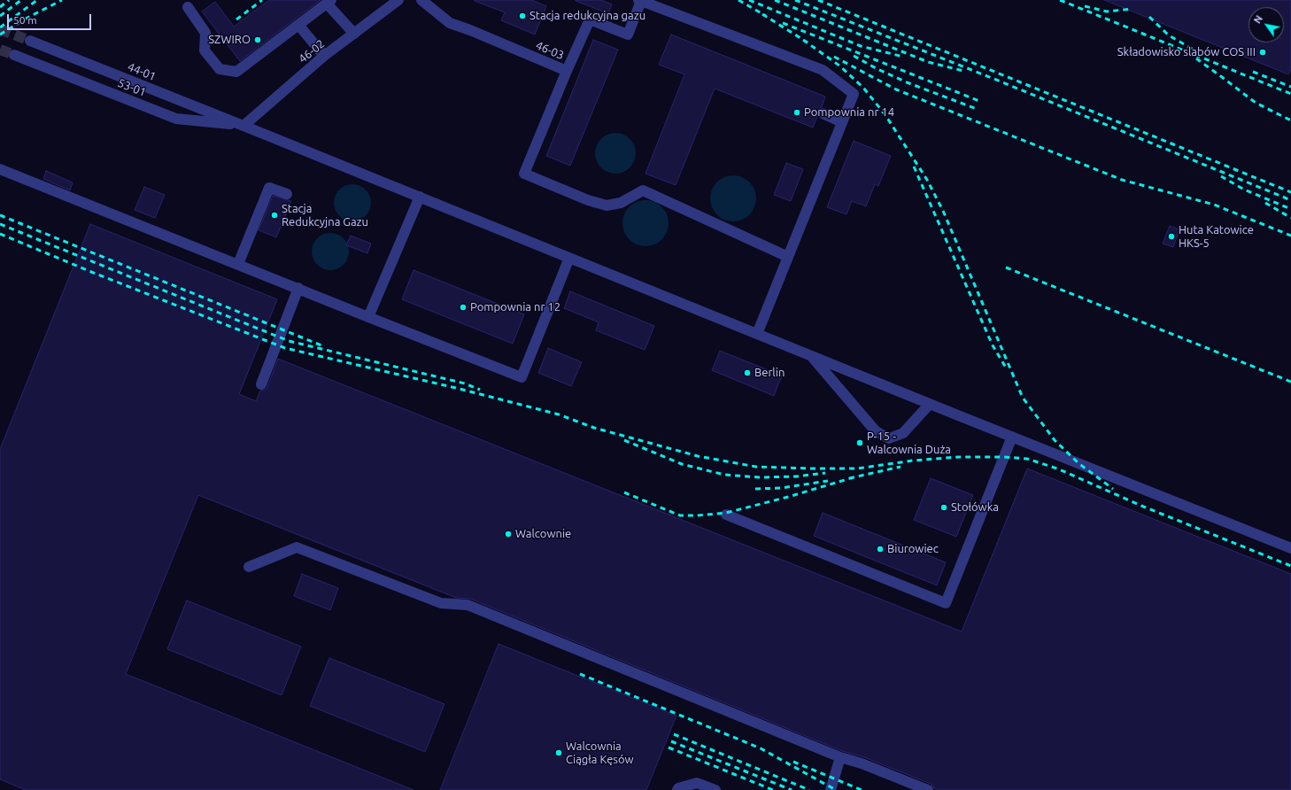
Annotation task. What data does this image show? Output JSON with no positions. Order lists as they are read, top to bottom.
{
  "streets": {
    "lane": [
      "46-03",
      "46-02",
      "44-01",
      "53-01"
    ]
  },
  "crossings": [
    ["46-02", "44-01"],
    ["46-02", "53-01"],
    ["44-01", "53-01"]
  ],
  "places": [
    "Stacja redukcyjna gazu",
    "SZWIRO",
    "Składowisko slabów COS III",
    "Pompownia nr 14",
    "Stacja Redukcyjna Gazu",
    "Huta Katowice HKS-5",
    "Pompownia nr 12",
    "Berlin",
    "P-15 - Walcownia Duża",
    "Stołówka",
    "Walcownie",
    "Biurowiec",
    "Walcownia Ciągła Kęsów"
  ],
  "scale_bar": "50 m",
  "north": "top left"
}
